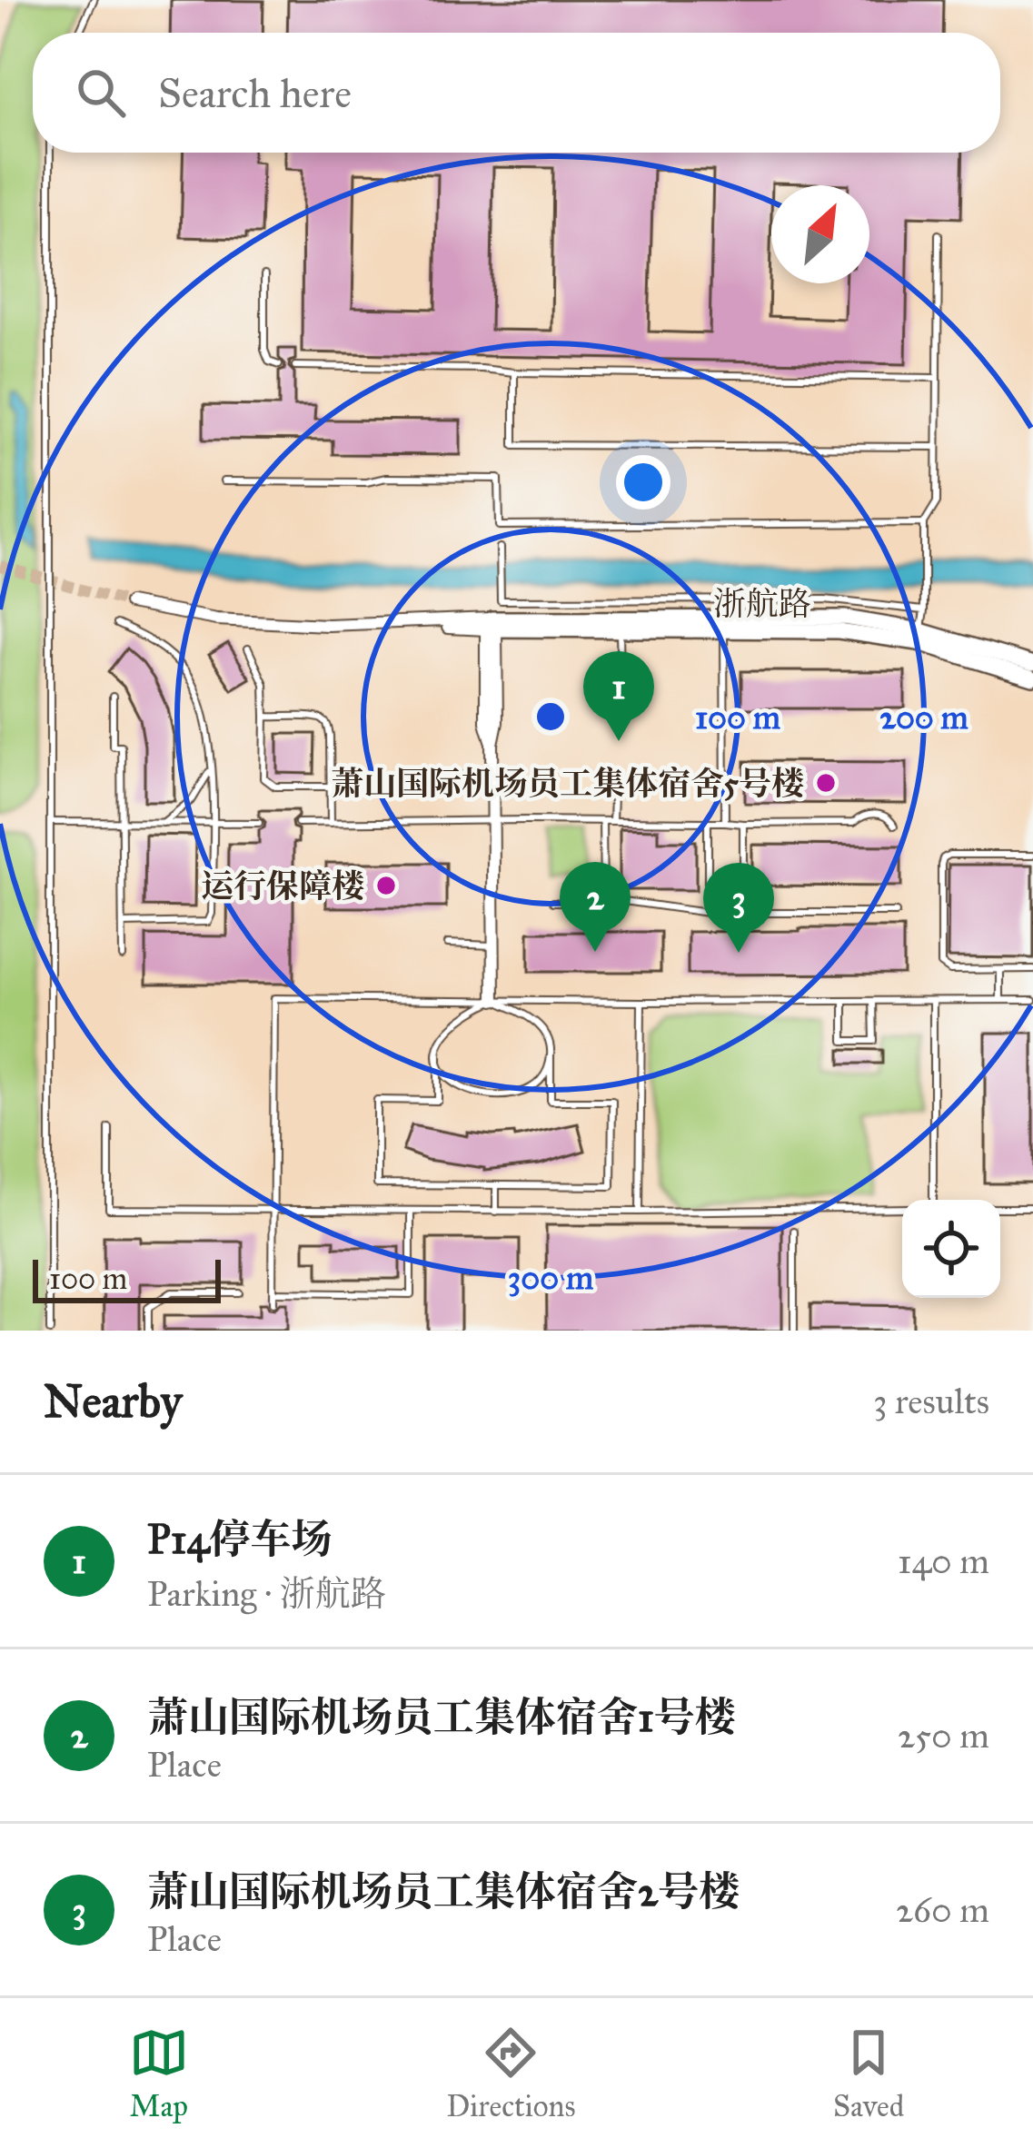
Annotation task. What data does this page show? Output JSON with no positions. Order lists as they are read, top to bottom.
{
  "streets": {
    "street": ["浙航路"]
  },
  "places": ["萧山国际机场员工集体宿舍5号楼", "运行保障楼"],
  "scale_bar": "100 m",
  "north": "top right",
  "page": {
    "search": "Search here",
    "pins": ["1", "2", "3"],
    "scale": "100 m",
    "heading": ["Nearby", "3 results"],
    "list": [
      {
        "mark": "1",
        "name": "P14停车场",
        "note": "Parking · 浙航路",
        "value": "140 m"
      },
      {
        "mark": "2",
        "name": "萧山国际机场员工集体宿舍1号楼",
        "note": "Place",
        "value": "250 m"
      },
      {
        "mark": "3",
        "name": "萧山国际机场员工集体宿舍2号楼",
        "note": "Place",
        "value": "260 m"
      }
    ],
    "nav": ["Map", "Directions", "Saved"]
  },
  "rings": ["100 m", "200 m", "300 m"]
}
